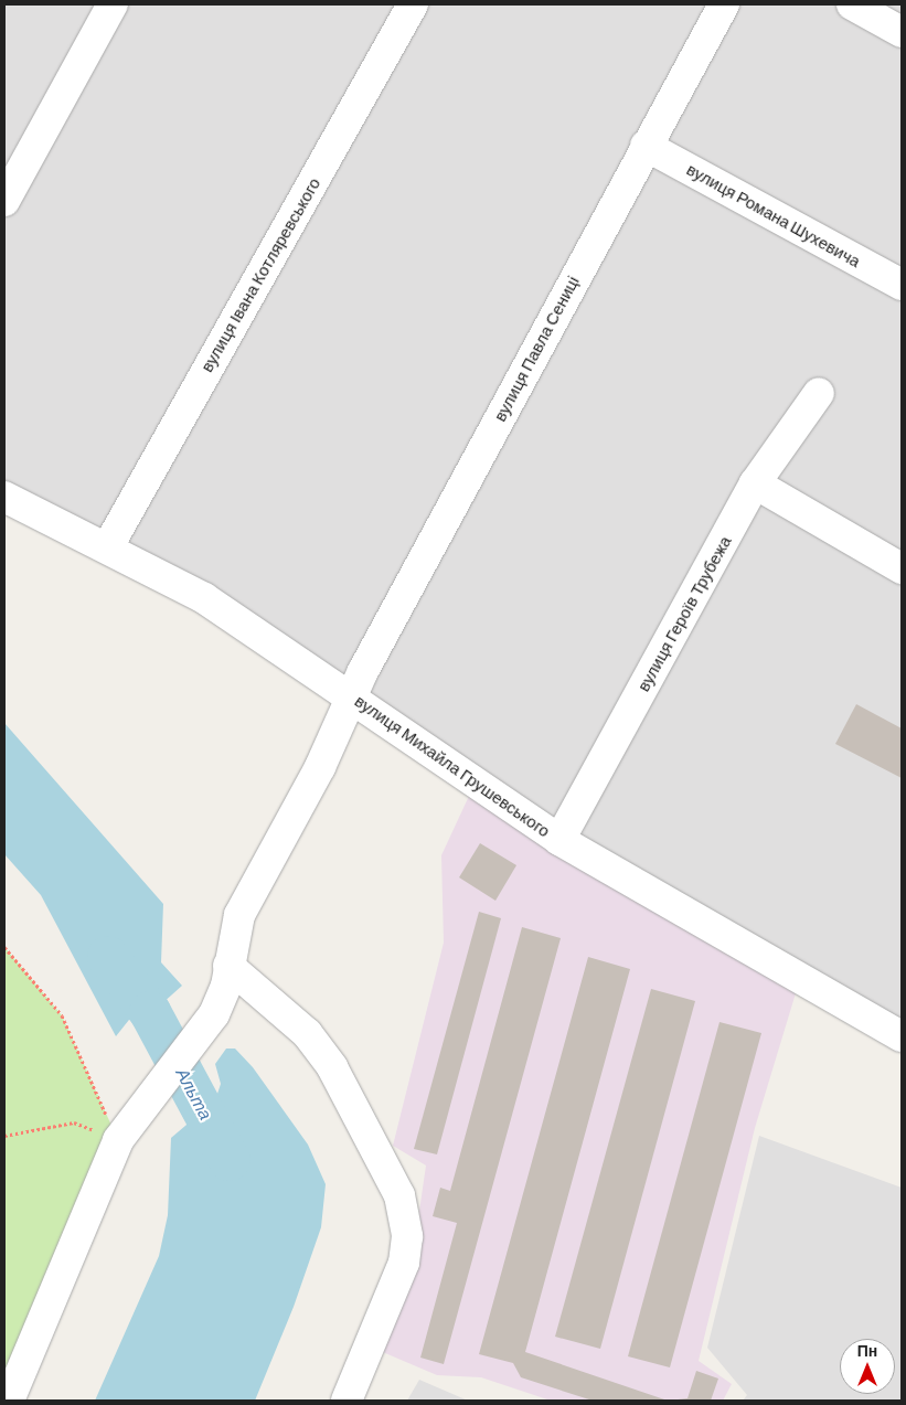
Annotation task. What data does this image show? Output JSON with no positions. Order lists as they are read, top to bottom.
{
  "streets": {
    "street": [
      "вулиця Романа Шухевича",
      "вулиця Івана Котляревського",
      "вулиця Павла Сениці",
      "вулиця Героїв Трубежа",
      "вулиця Михайла Грушевського"
    ]
  },
  "crossings": [
    ["вулиця Романа Шухевича", "вулиця Павла Сениці"],
    ["вулиця Івана Котляревського", "вулиця Михайла Грушевського"],
    ["вулиця Павла Сениці", "вулиця Михайла Грушевського"],
    ["вулиця Героїв Трубежа", "вулиця Михайла Грушевського"]
  ],
  "water": ["Альта"],
  "north": "top"
}
